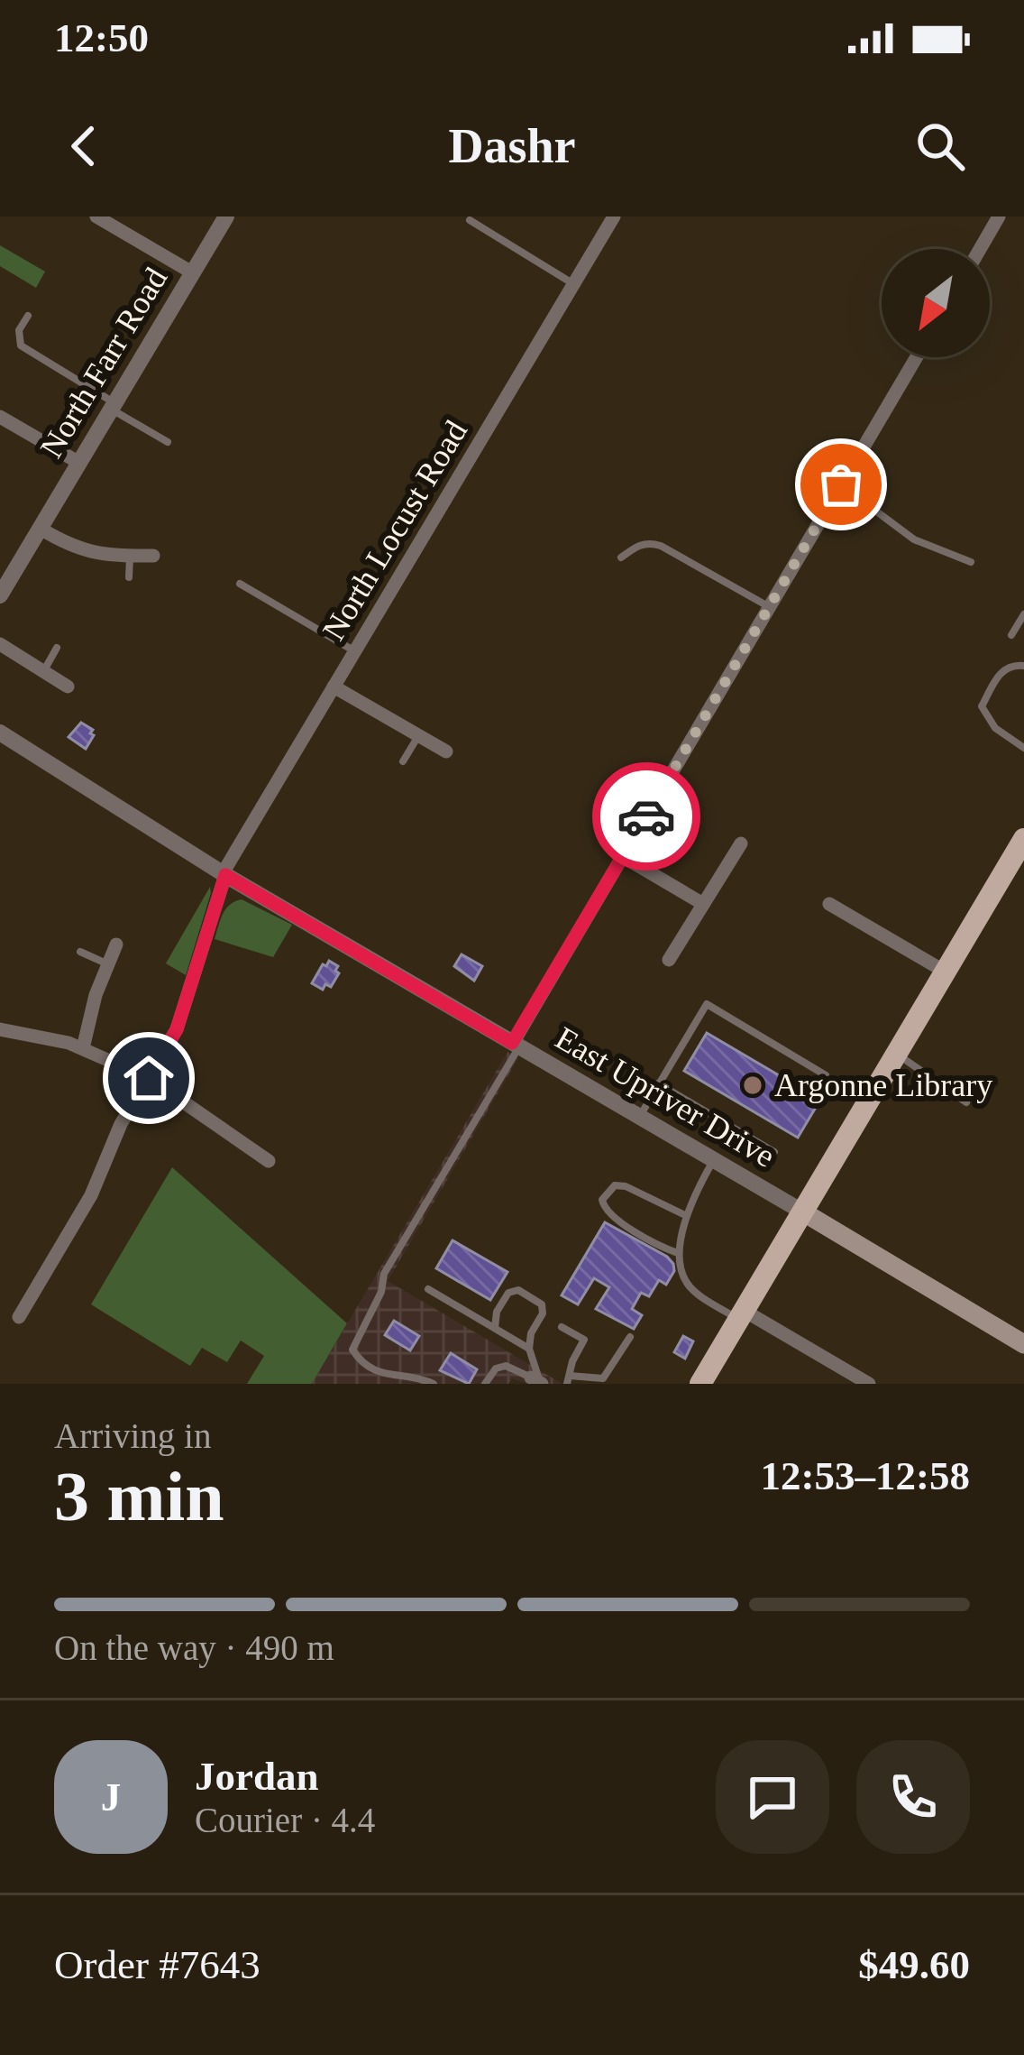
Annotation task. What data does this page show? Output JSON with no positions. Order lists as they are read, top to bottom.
{
  "streets": {
    "main road": ["East Upriver Drive"],
    "street": ["North Farr Road", "North Locust Road"]
  },
  "crossings": [
    ["North Locust Road", "East Upriver Drive"]
  ],
  "places": ["Argonne Library"],
  "north": "bottom left",
  "page": {
    "status": "12:50",
    "header": "Dashr",
    "heading": ["3 min", "Arriving in", "12:53–12:58"],
    "panel": [
      "Jordan",
      "Courier · 4.4",
      "Order #7643",
      "$49.60"
    ],
    "bar": "On the way · 490 m",
    "round": "J"
  }
}
